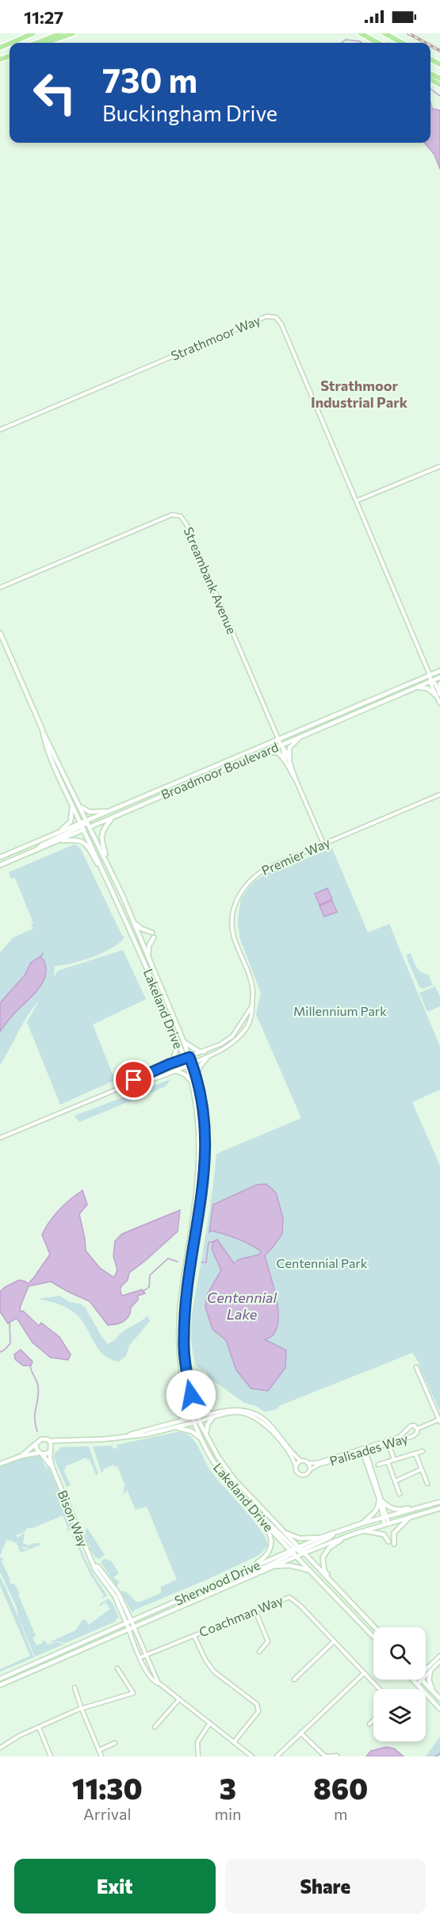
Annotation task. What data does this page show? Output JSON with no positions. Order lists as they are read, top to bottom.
{
  "streets": {
    "main road": [
      "Broadmoor Boulevard",
      "Lakeland Drive",
      "Bison Way",
      "Sherwood Drive"
    ],
    "street": [
      "Strathmoor Way",
      "Streambank Avenue",
      "Premier Way",
      "Palisades Way",
      "Coachman Way"
    ]
  },
  "crossings": [
    ["Strathmoor Way", "Broadmoor Boulevard"],
    ["Streambank Avenue", "Broadmoor Boulevard"],
    ["Streambank Avenue", "Premier Way"],
    ["Broadmoor Boulevard", "Lakeland Drive"],
    ["Premier Way", "Lakeland Drive"],
    ["Lakeland Drive", "Sherwood Drive"],
    ["Bison Way", "Sherwood Drive"]
  ],
  "districts": ["Strathmoor Industrial Park"],
  "water": ["Centennial Lake"],
  "parks": ["Millennium Park", "Centennial Park"],
  "page": {
    "status": "11:27",
    "turn": ["730 m", "Buckingham Drive"],
    "eta": [
      "11:30",
      "Arrival",
      "3",
      "min",
      "860",
      "m"
    ],
    "buttons": ["Exit", "Share"]
  }
}
